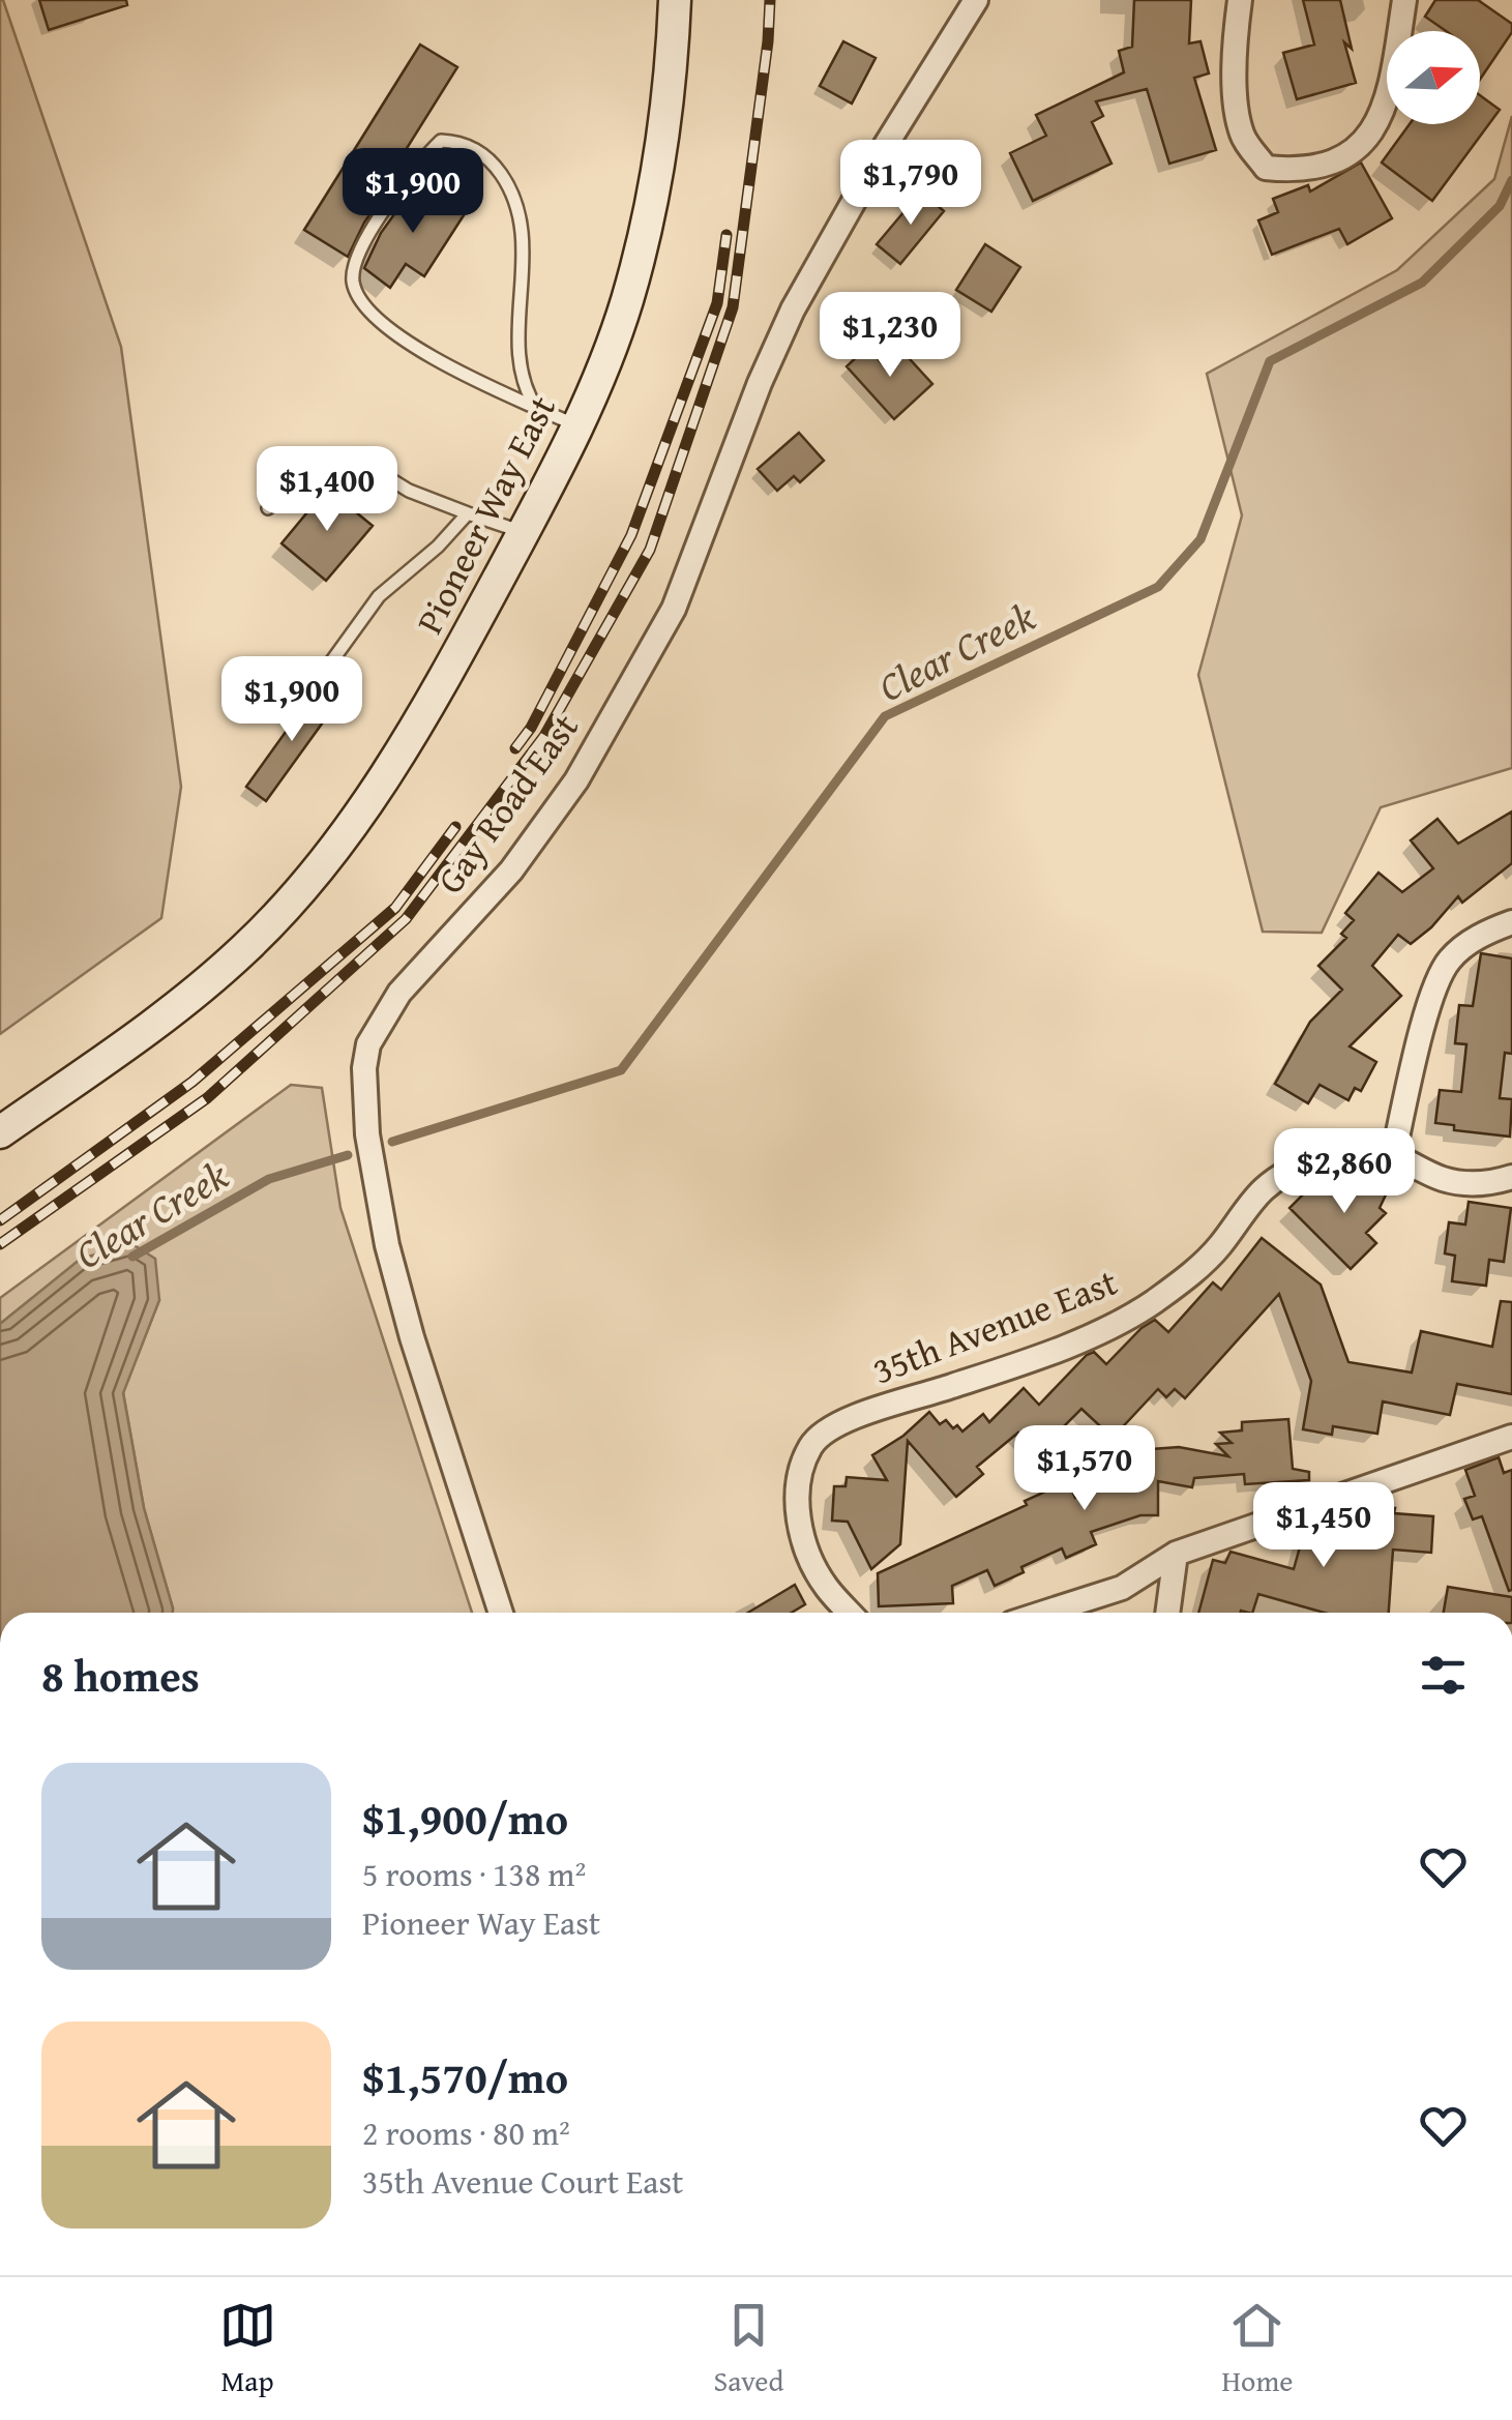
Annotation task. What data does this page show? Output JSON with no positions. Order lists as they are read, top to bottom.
{
  "streets": {
    "main road": ["Pioneer Way East"],
    "street": ["Gay Road East", "35th Avenue East"]
  },
  "water": ["Clear Creek"],
  "north": "right",
  "page": {
    "price": [
      "$1,790",
      "$1,900",
      "$1,230",
      "$1,400",
      "$1,900",
      "$2,860",
      "$1,570",
      "$1,450"
    ],
    "heading": "8 homes",
    "list": [
      {
        "name": "$1,900/mo",
        "note": "5 rooms · 138 m² · Pioneer Way East"
      },
      {
        "name": "$1,570/mo",
        "note": "2 rooms · 80 m² · 35th Avenue Court East"
      }
    ],
    "tabs": ["Map", "Saved", "Home"]
  }
}
